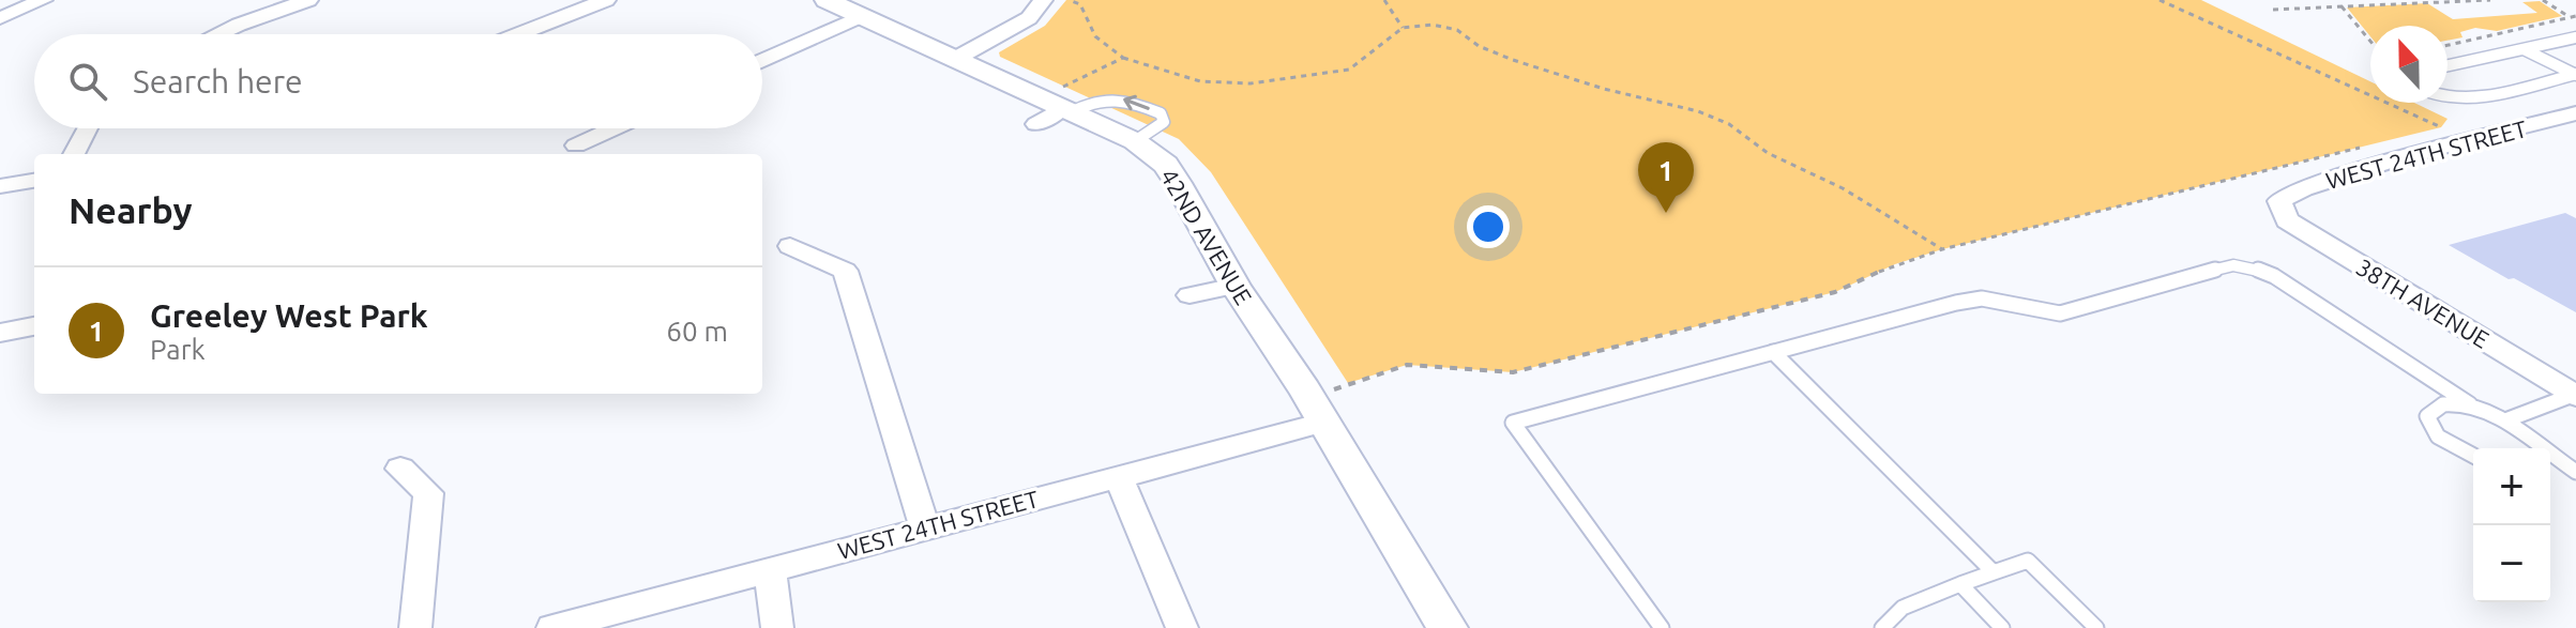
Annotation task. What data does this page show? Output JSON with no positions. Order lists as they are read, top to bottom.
{
  "streets": {
    "street": ["WEST 24TH STREET", "42ND AVENUE", "38TH AVENUE"]
  },
  "crossings": [
    ["WEST 24TH STREET", "42ND AVENUE"],
    ["WEST 24TH STREET", "38TH AVENUE"]
  ],
  "north": "top",
  "page": {
    "search": "Search here",
    "pins": "1",
    "heading": "Nearby",
    "list": [
      {
        "mark": "1",
        "name": "Greeley West Park",
        "note": "Park",
        "value": "60 m"
      }
    ],
    "map_buttons": ["+", "−"]
  }
}
